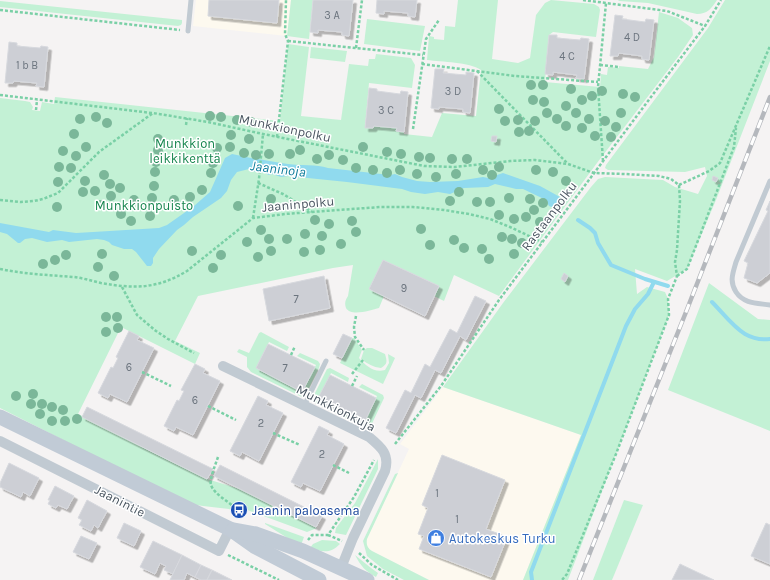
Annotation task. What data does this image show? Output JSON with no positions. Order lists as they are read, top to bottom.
{
  "streets": {
    "main road": ["Jaanintie"],
    "street": ["Munkkionkuja"],
    "path": ["Munkkionpolku", "Jaaninpolku", "Rastaanpolku"]
  },
  "crossings": [
    ["Munkkionpolku", "Rastaanpolku"],
    ["Jaaninpolku", "Rastaanpolku"],
    ["Munkkionkuja", "Jaanintie"]
  ],
  "water": ["Jaaninoja"],
  "parks": ["Munkkion leikkikenttä", "Munkkionpuisto"],
  "places": {
    "bus stop": ["Jaanin paloasema"],
    "shop": ["Autokeskus Turku"]
  },
  "house_numbers": [
    "3 A",
    "4 D",
    "4 C",
    "1 b B",
    "3 D",
    "3 C",
    "9",
    "7",
    "6",
    "7",
    "6",
    "2",
    "2",
    "1",
    "1"
  ]
}
